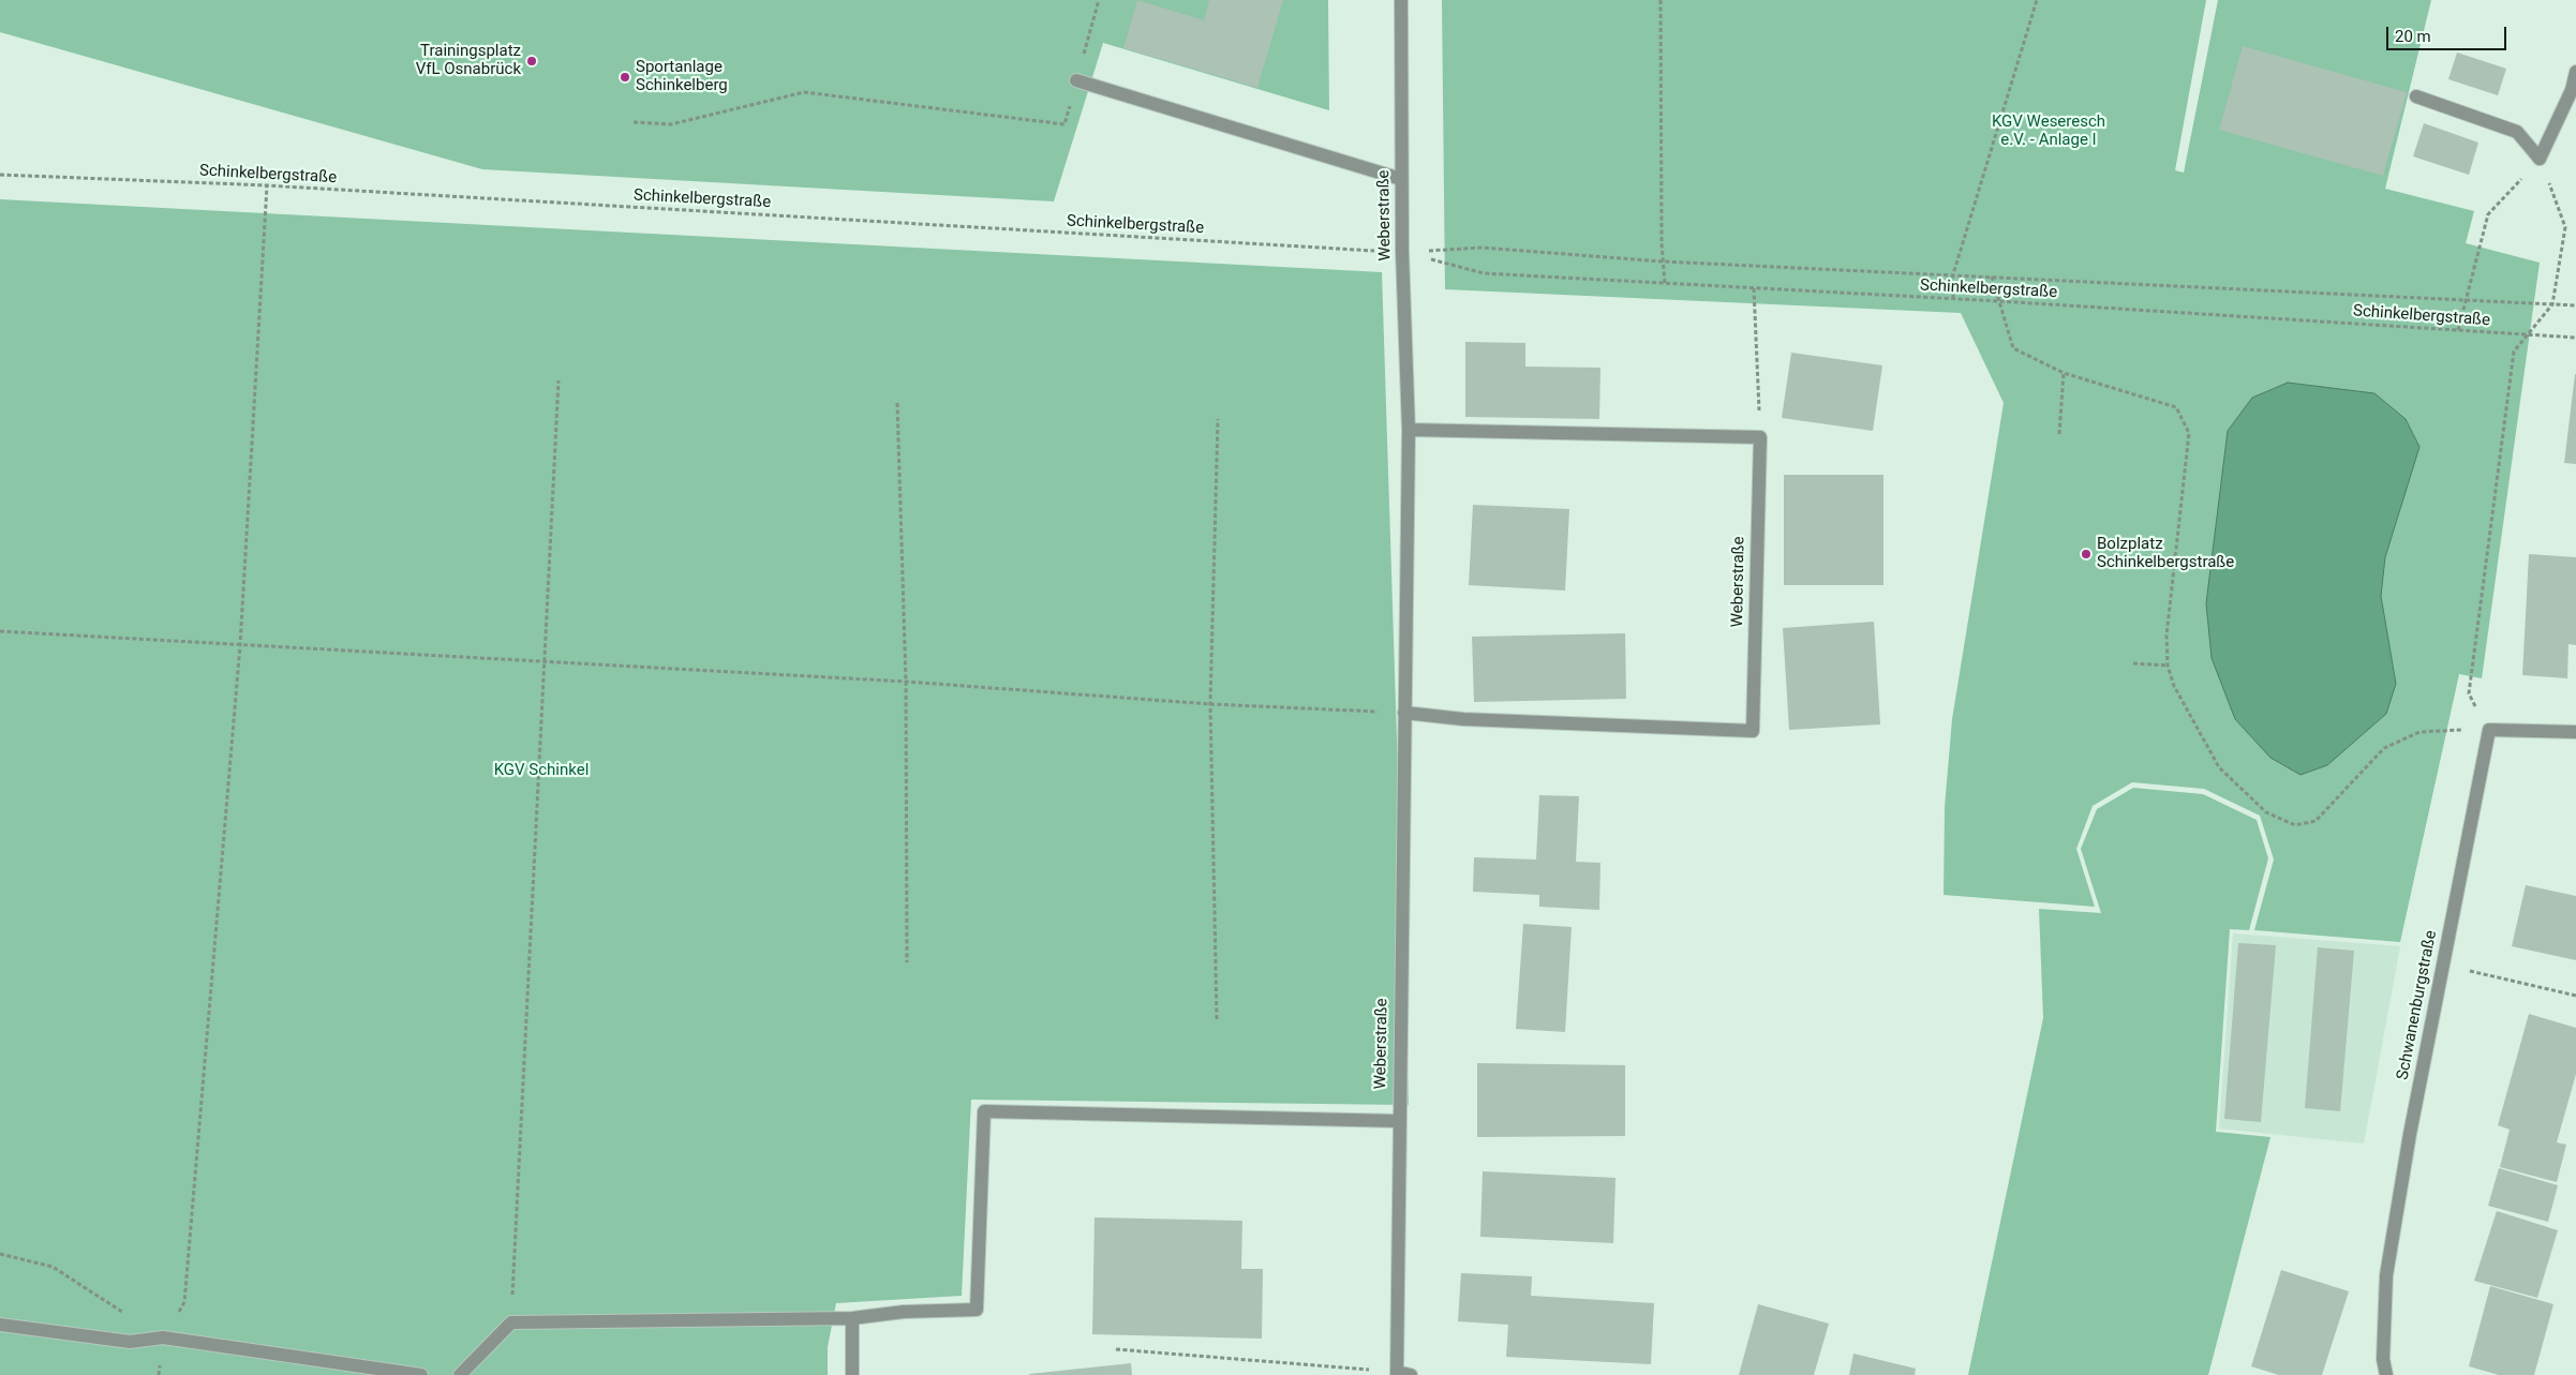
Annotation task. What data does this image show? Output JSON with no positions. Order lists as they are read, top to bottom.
{
  "streets": {
    "street": ["Weberstraße", "Schwanenburgstraße"],
    "path": ["Schinkelbergstraße"]
  },
  "crossings": [
    ["Schinkelbergstraße", "Weberstraße"]
  ],
  "parks": ["KGV Weseresch e.V. - Anlage I", "KGV Schinkel"],
  "places": ["Trainingsplatz VfL Osnabrück", "Sportanlage Schinkelberg", "Bolzplatz Schinkelbergstraße"],
  "scale_bar": "20 m"
}
